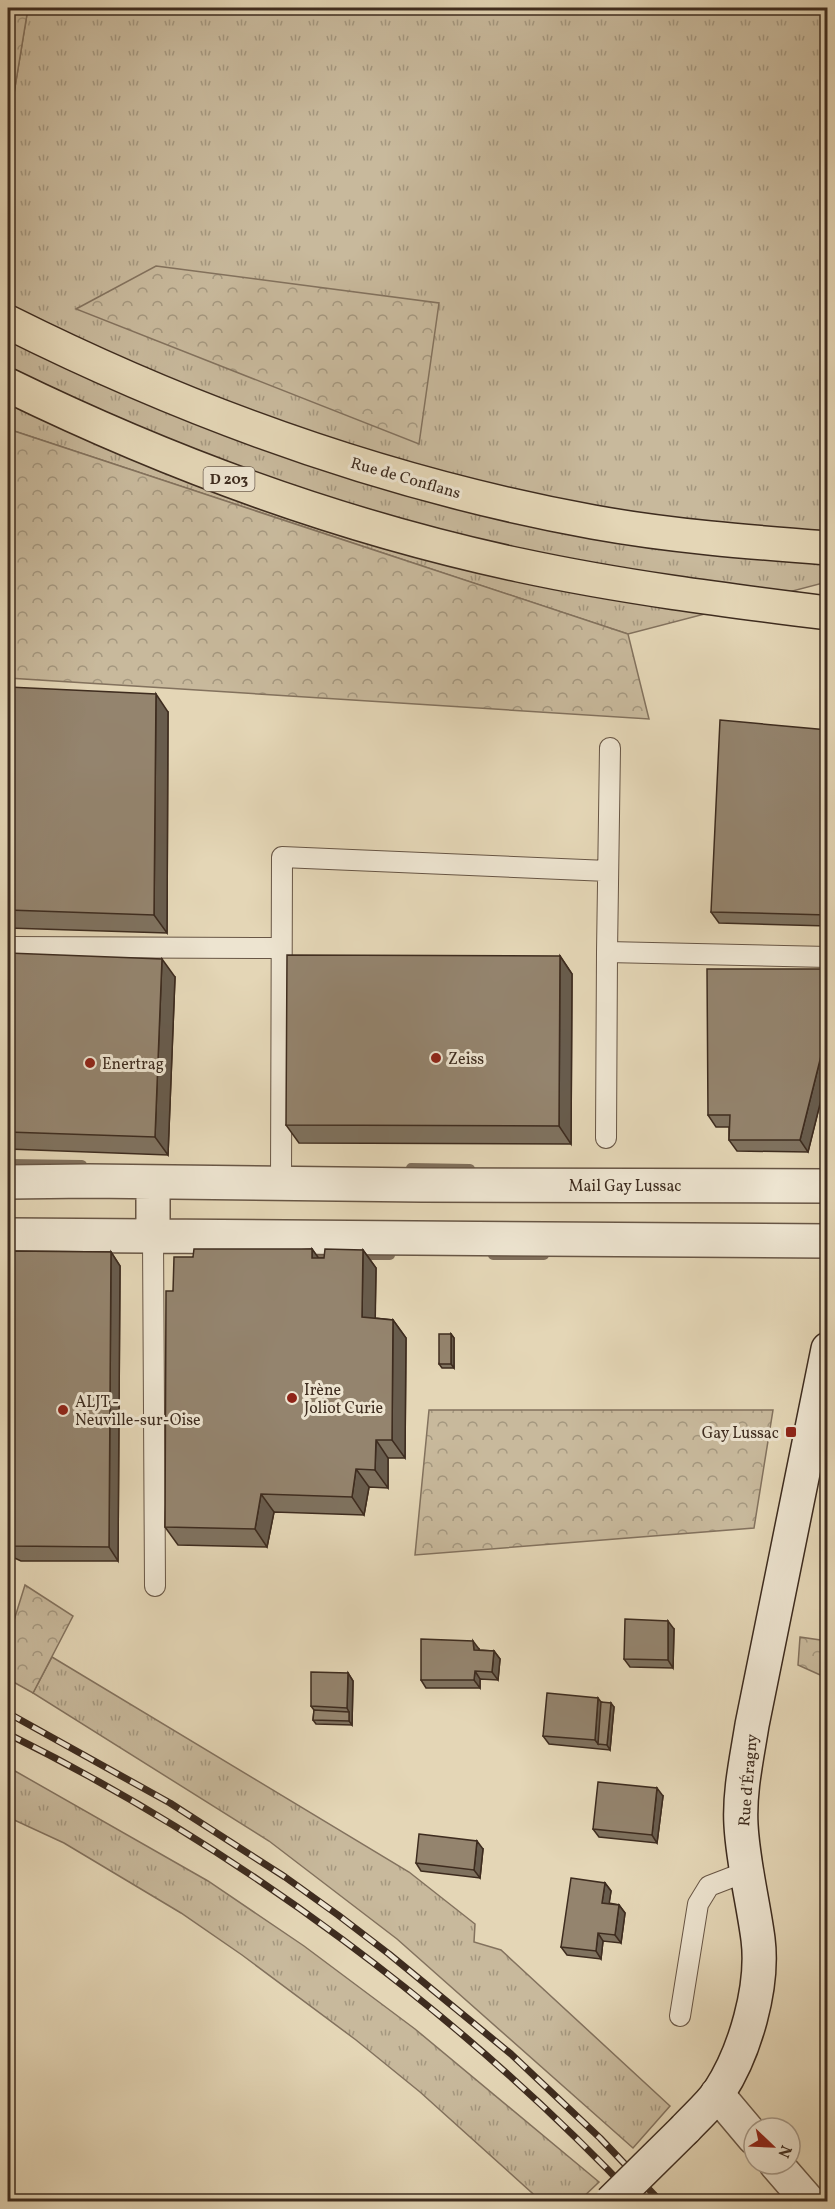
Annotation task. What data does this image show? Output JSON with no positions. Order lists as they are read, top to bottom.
{
  "streets": {
    "main road": ["Rue de Conflans", "D 203"],
    "street": ["Mail Gay Lussac", "Rue d'Éragny"]
  },
  "places": {
    "other": [
      "Zeiss",
      "Enertrag",
      "Irène Joliot Curie",
      "ALJT - Neuville-sur-Oise"
    ],
    "transit": ["Gay Lussac"]
  },
  "north": "bottom right"
}
